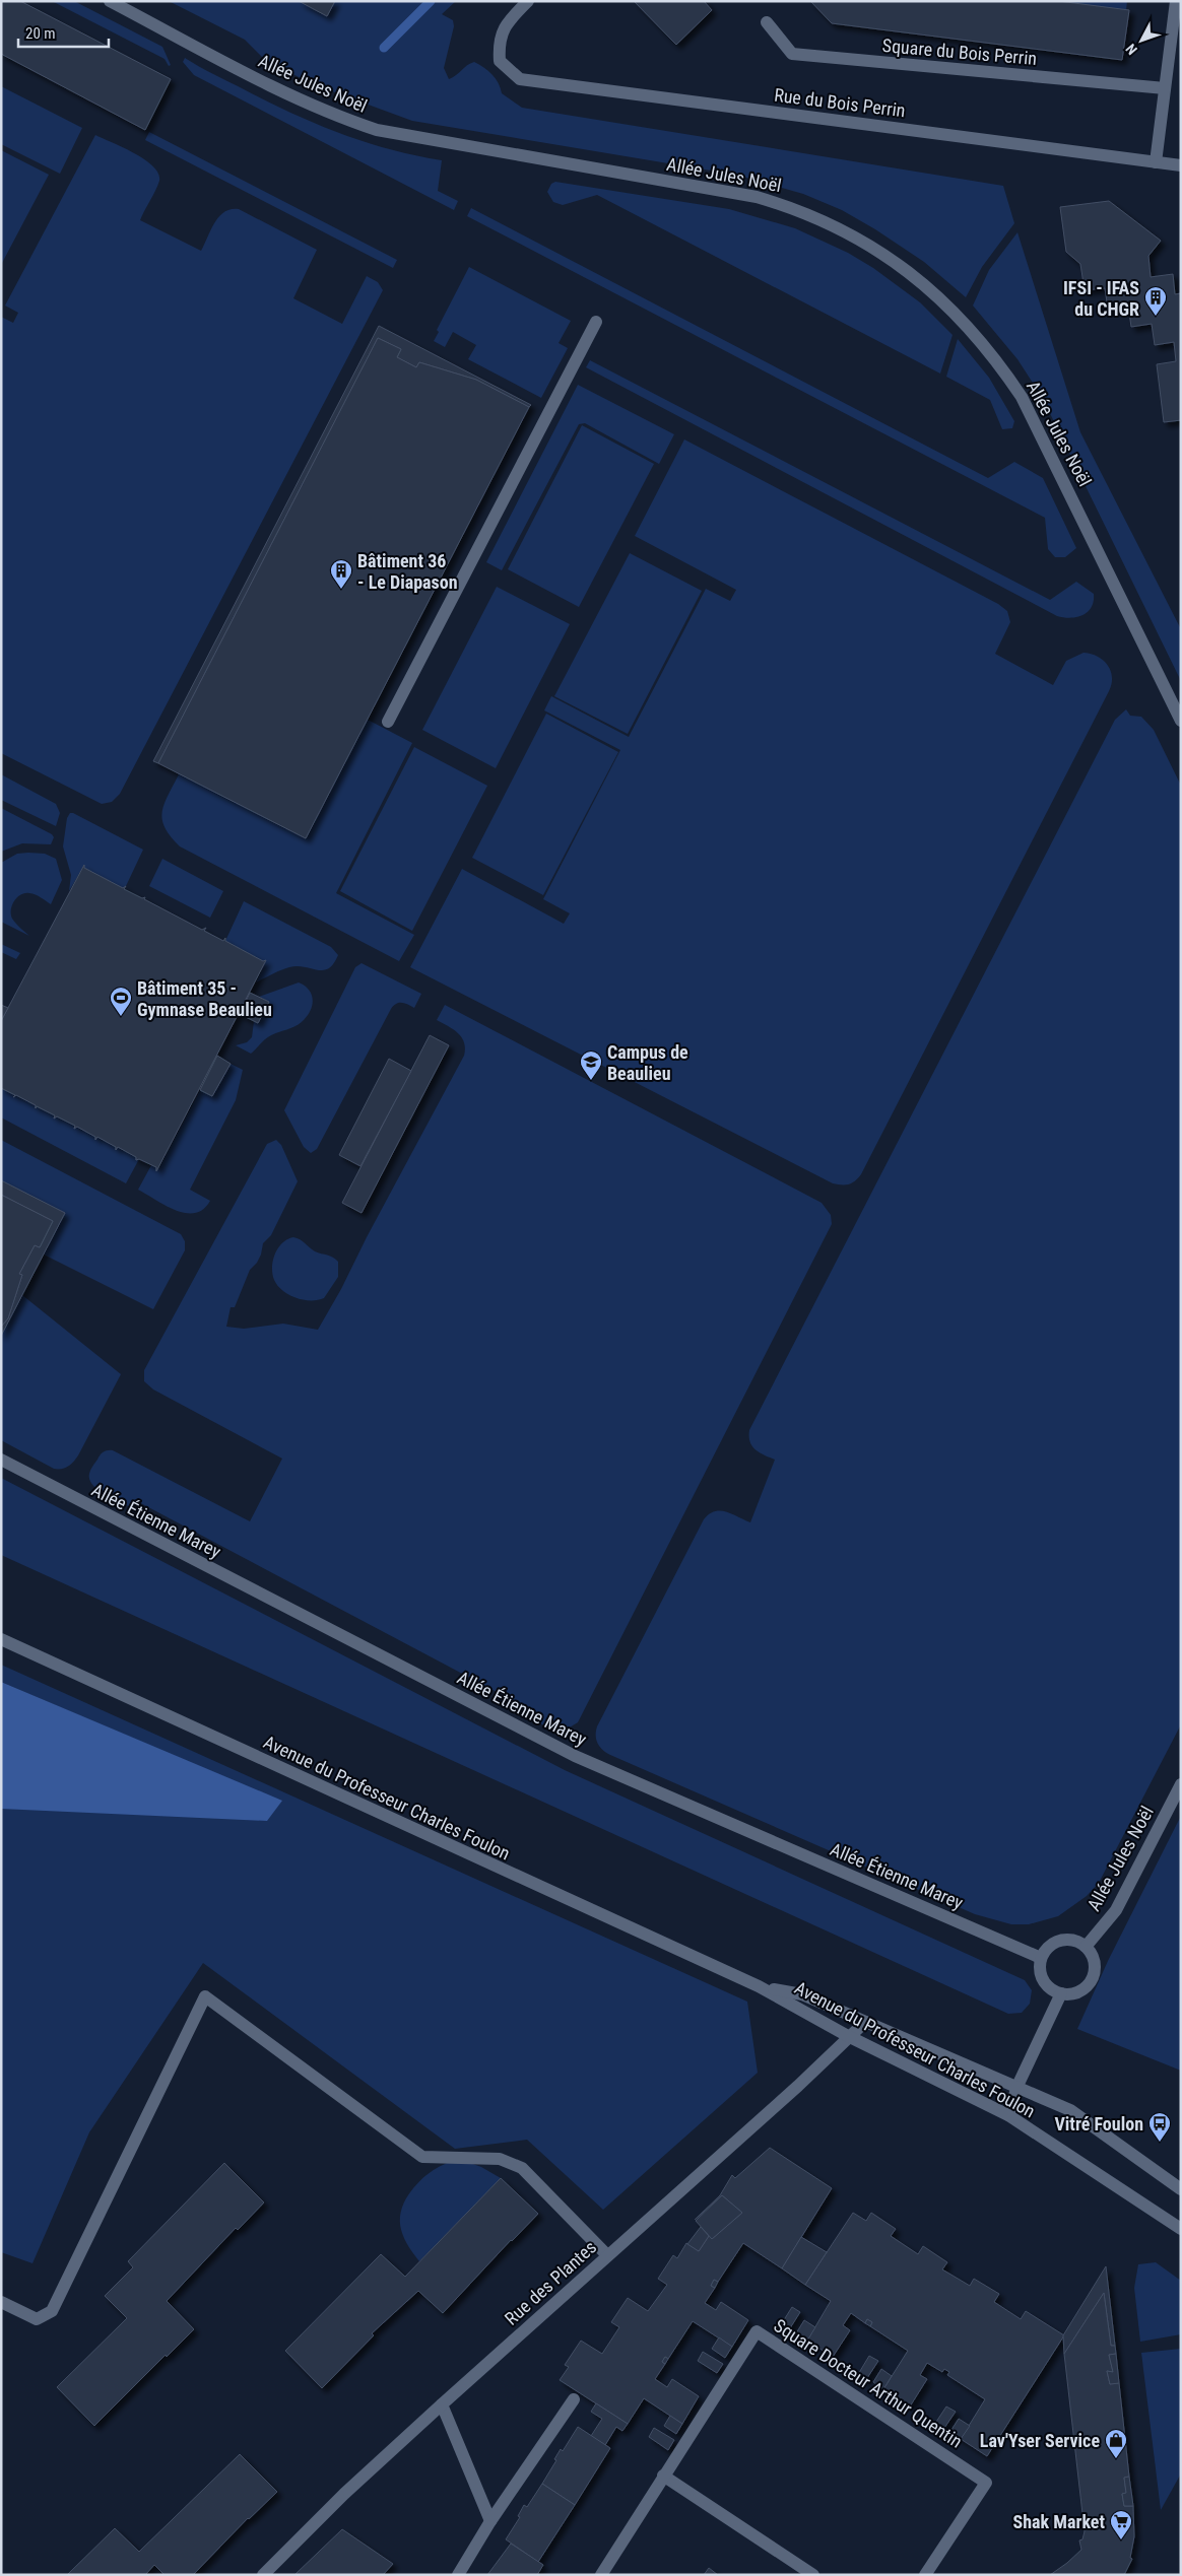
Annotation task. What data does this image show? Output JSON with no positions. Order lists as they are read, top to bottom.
{
  "streets": {
    "street": [
      "Square du Bois Perrin",
      "Allée Jules Noël",
      "Rue du Bois Perrin",
      "Allée Étienne Marey",
      "Avenue du Professeur Charles Foulon",
      "Rue des Plantes",
      "Square Docteur Arthur Quentin"
    ]
  },
  "crossings": [
    ["Allée Jules Noël", "Allée Étienne Marey"],
    ["Avenue du Professeur Charles Foulon", "Rue des Plantes"]
  ],
  "places": {
    "building": ["IFSI - IFAS du CHGR", "Bâtiment 36 - Le Diapason"],
    "sports": ["Bâtiment 35 - Gymnase Beaulieu"],
    "school or university": ["Campus de Beaulieu"],
    "bus stop": ["Vitré Foulon"],
    "shop": ["Lav'Yser Service"],
    "supermarket": ["Shak Market"]
  },
  "scale_bar": "20 m",
  "north": "bottom left"
}
